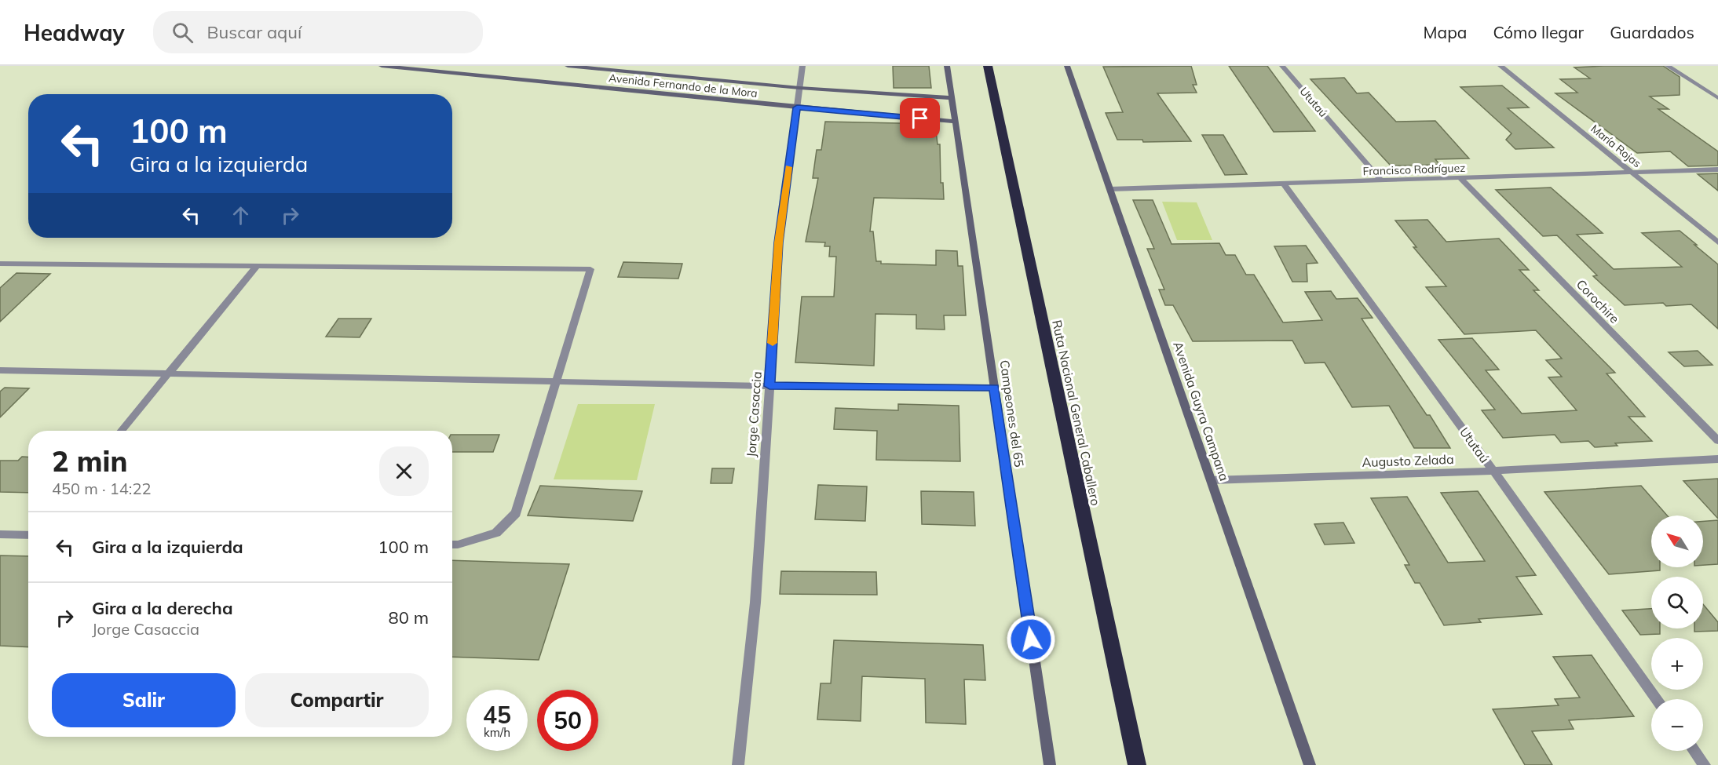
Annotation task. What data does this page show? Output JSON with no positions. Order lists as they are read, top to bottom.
{
  "streets": {
    "highway": ["Ruta Nacional General Caballero"],
    "main road": ["Avenida Fernando de la Mora", "Avenida Guyra Campana", "Campeones del 65"],
    "street": [
      "Ututaú",
      "María Rojas",
      "Francisco Rodríguez",
      "Corochire",
      "Jorge Casaccia",
      "Augusto Zelada"
    ]
  },
  "crossings": [
    ["Avenida Fernando de la Mora", "Campeones del 65"],
    ["Avenida Fernando de la Mora", "Jorge Casaccia"],
    ["Ututaú", "Francisco Rodríguez"],
    ["Ututaú", "Augusto Zelada"],
    ["María Rojas", "Francisco Rodríguez"],
    ["Francisco Rodríguez", "Corochire"],
    ["Francisco Rodríguez", "Avenida Guyra Campana"],
    ["Avenida Guyra Campana", "Augusto Zelada"]
  ],
  "north": "top left",
  "page": {
    "header": "Headway",
    "search": "Buscar aquí",
    "nav": ["Mapa", "Cómo llegar", "Guardados"],
    "turn": ["100 m", "Gira a la izquierda"],
    "heading": ["2 min", "450 m · 14:22"],
    "list": [
      {
        "name": "Gira a la izquierda",
        "value": "100 m"
      },
      {
        "name": "Gira a la derecha",
        "note": "Jorge Casaccia",
        "value": "80 m"
      }
    ],
    "map_buttons": ["+", "−"],
    "buttons": ["Salir", "Compartir"],
    "speed": "45 km/h",
    "limit": "50"
  }
}
